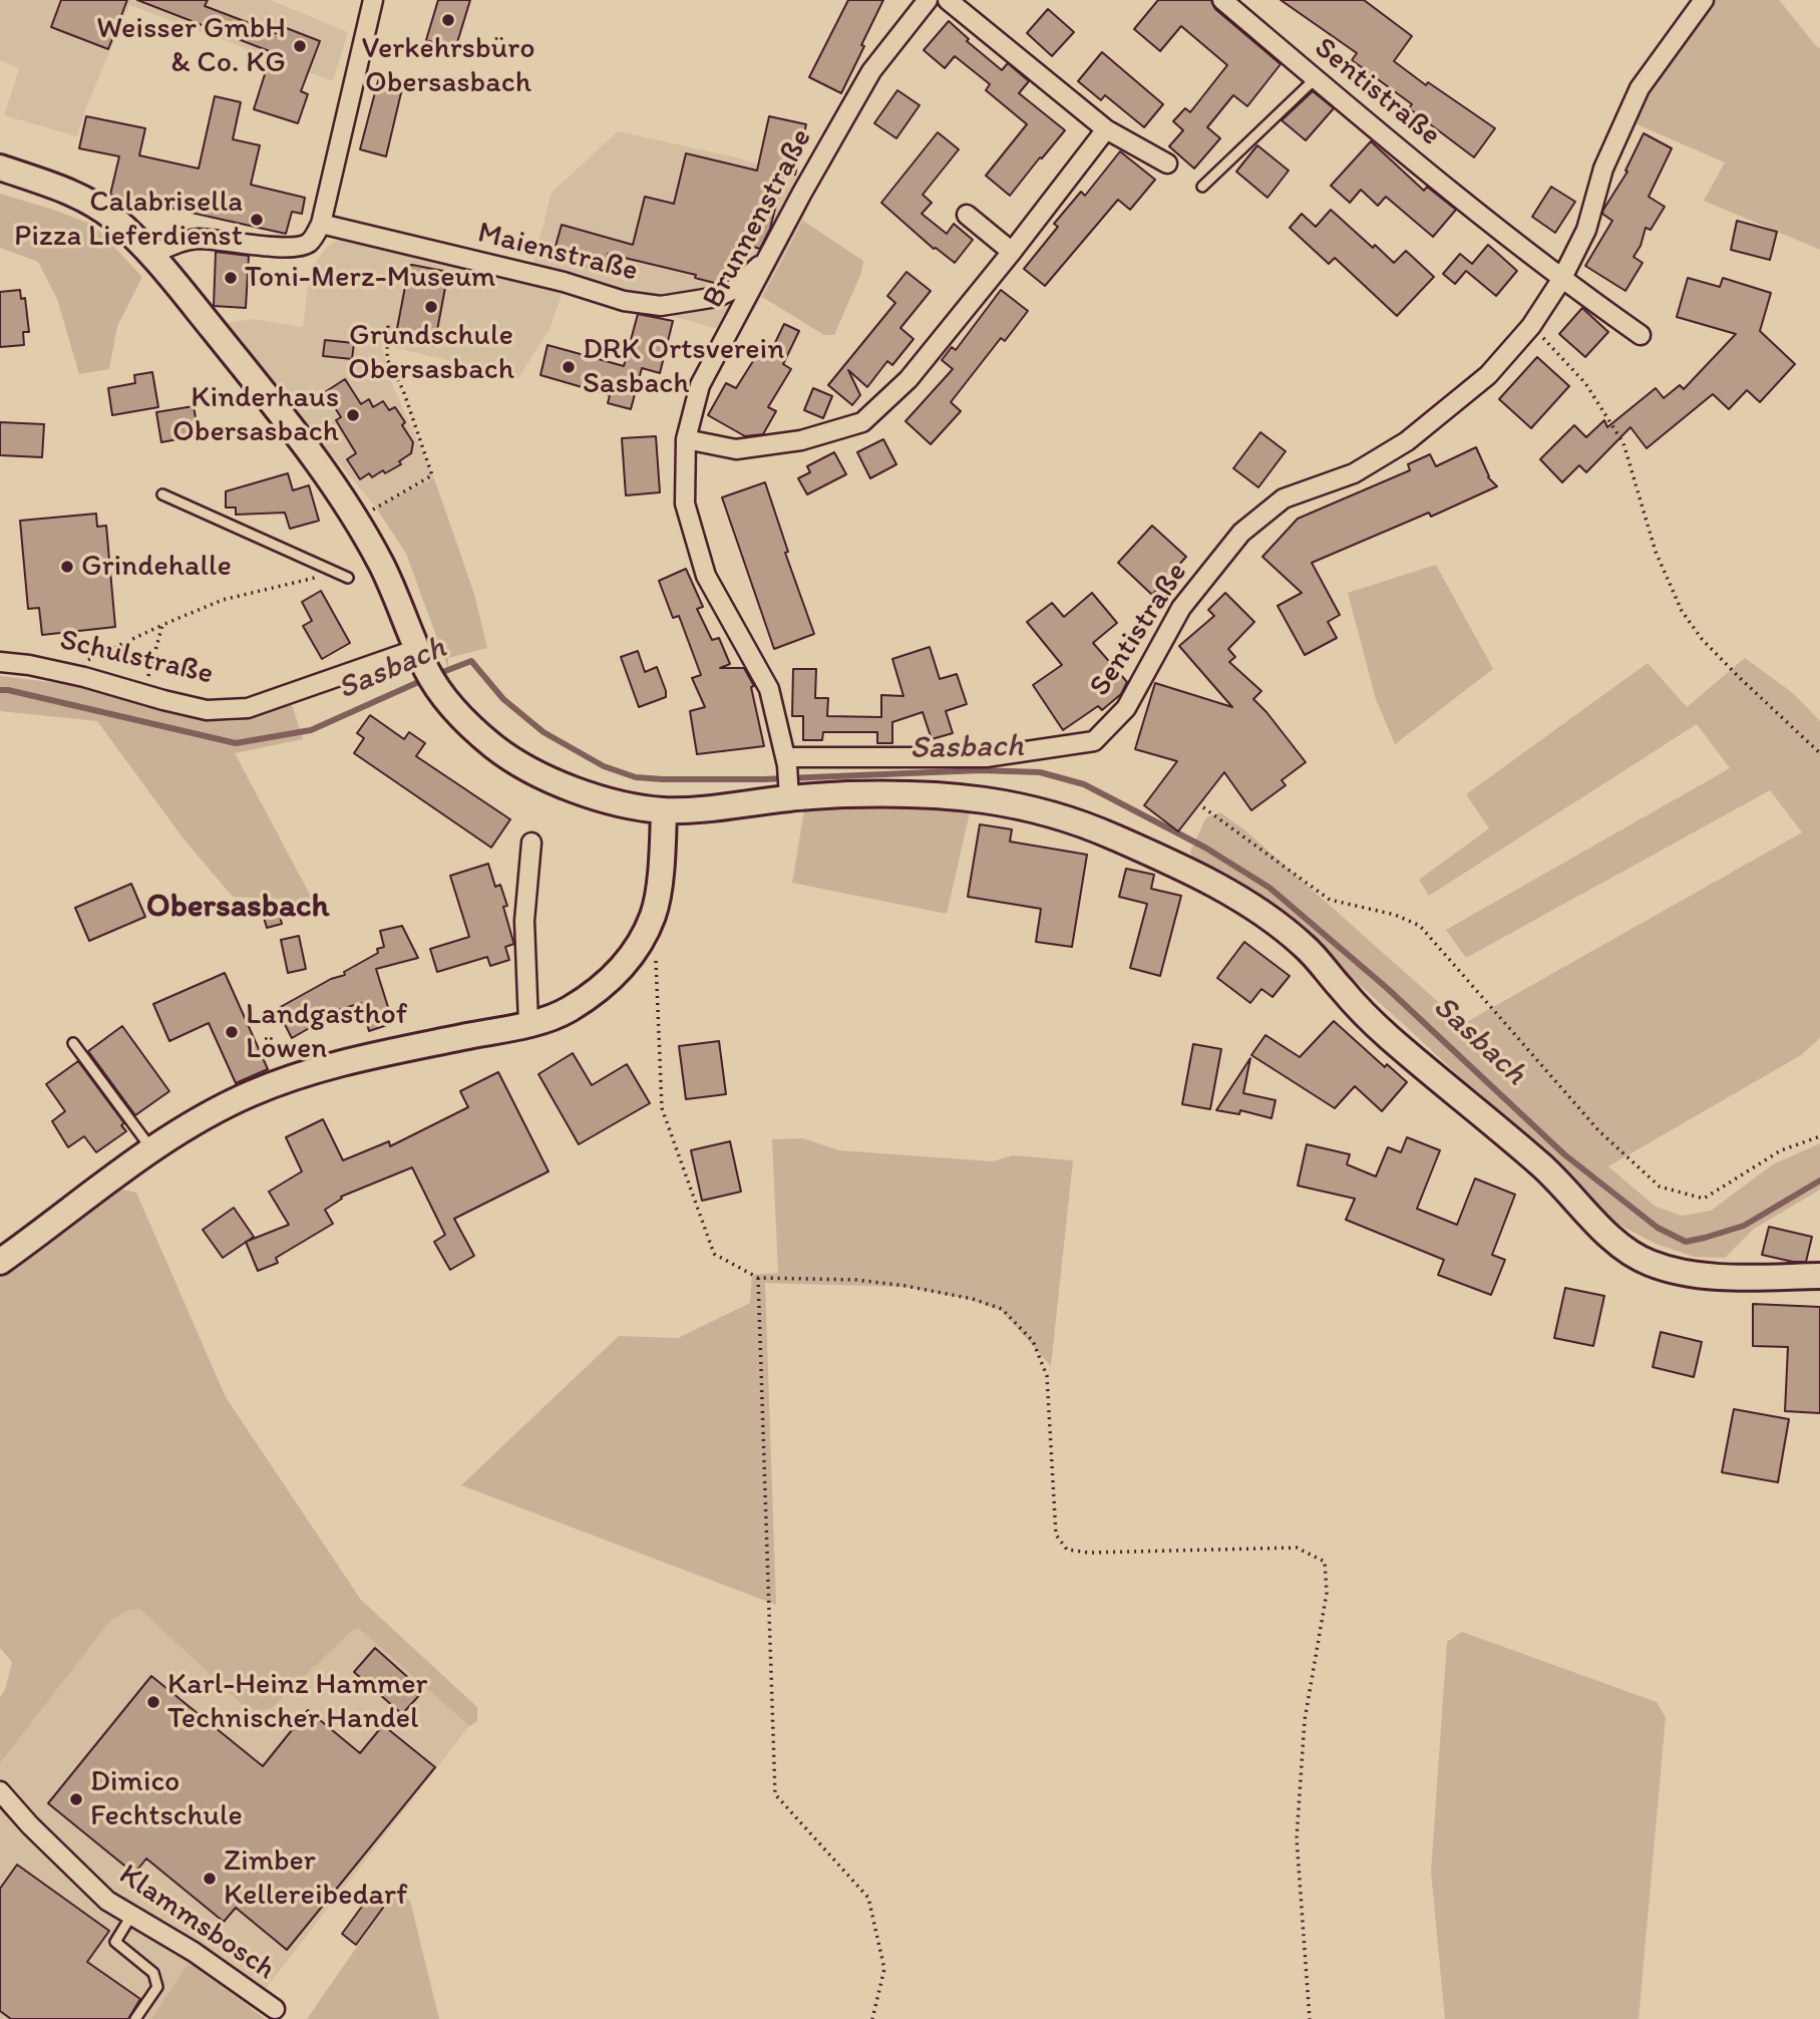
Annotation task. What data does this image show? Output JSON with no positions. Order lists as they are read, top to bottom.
{
  "streets": {
    "street": [
      "Sentistraße",
      "Brunnenstraße",
      "Maienstraße",
      "Schulstraße",
      "Klammsbosch"
    ]
  },
  "crossings": [
    ["Sentistraße", "Brunnenstraße"],
    ["Brunnenstraße", "Maienstraße"]
  ],
  "districts": ["Obersasbach"],
  "water": ["Sasbach"],
  "places": [
    "Verkehrsbüro Obersasbach",
    "Weisser GmbH & Co. KG",
    "Calabrisella Pizza Lieferdienst",
    "Toni-Merz-Museum",
    "Grundschule Obersasbach",
    "DRK Ortsverein Sasbach",
    "Kinderhaus Obersasbach",
    "Grindehalle",
    "Landgasthof Löwen",
    "Karl-Heinz Hammer Technischer Handel",
    "Dimico Fechtschule",
    "Zimber Kellereibedarf"
  ]
}
